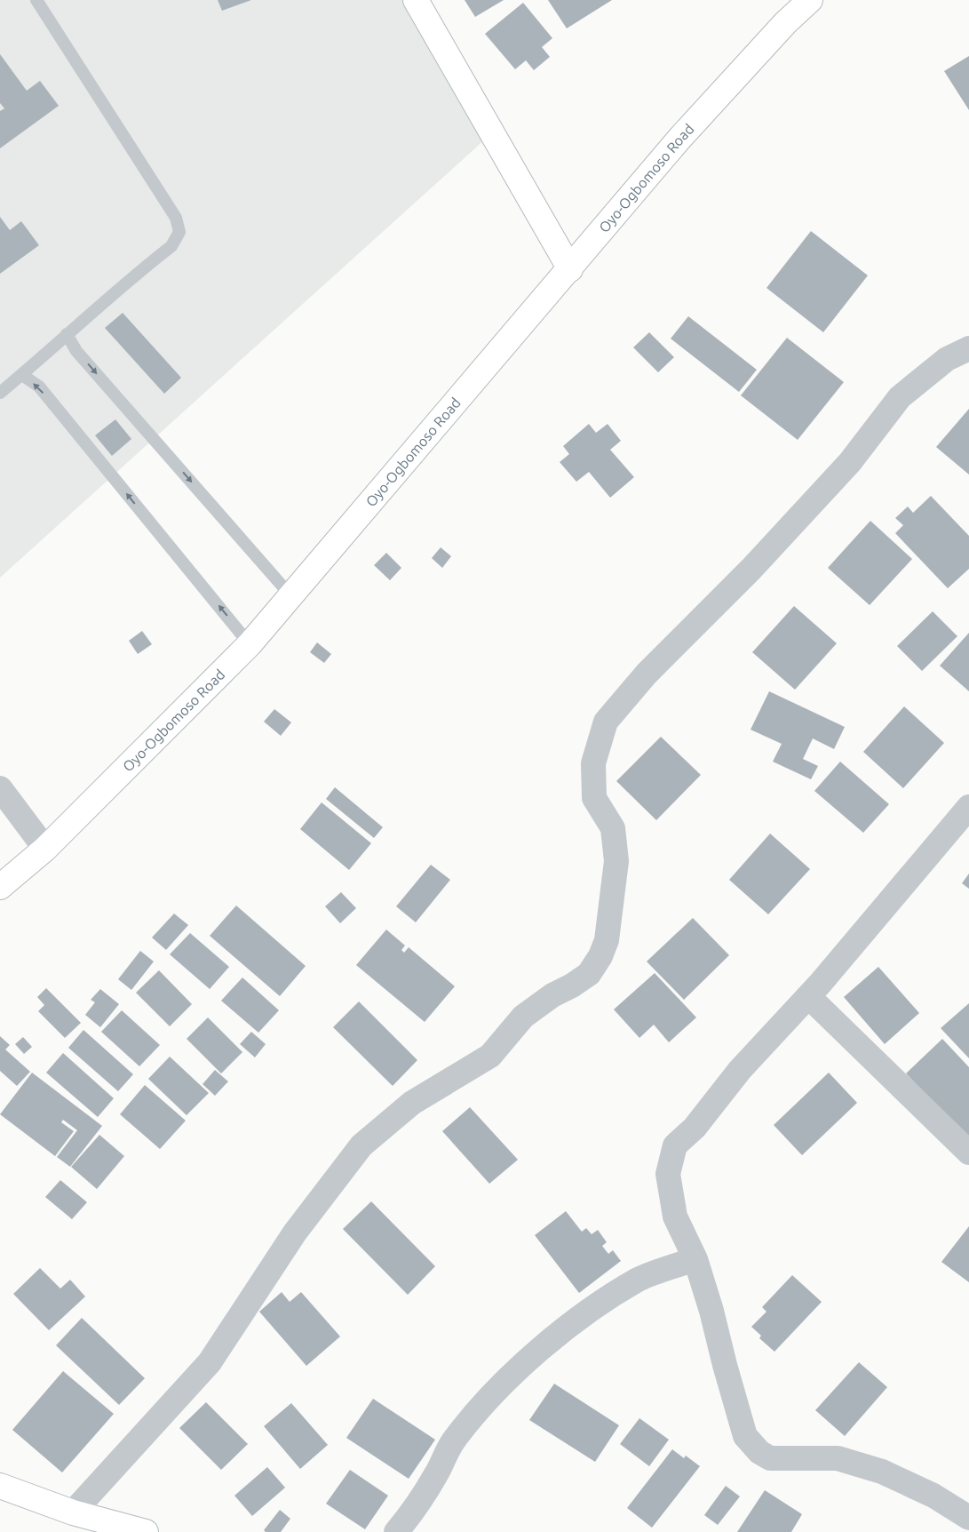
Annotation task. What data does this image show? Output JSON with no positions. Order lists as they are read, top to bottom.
{
  "streets": {
    "main road": ["Oyo-Ogbomoso Road"]
  }
}
